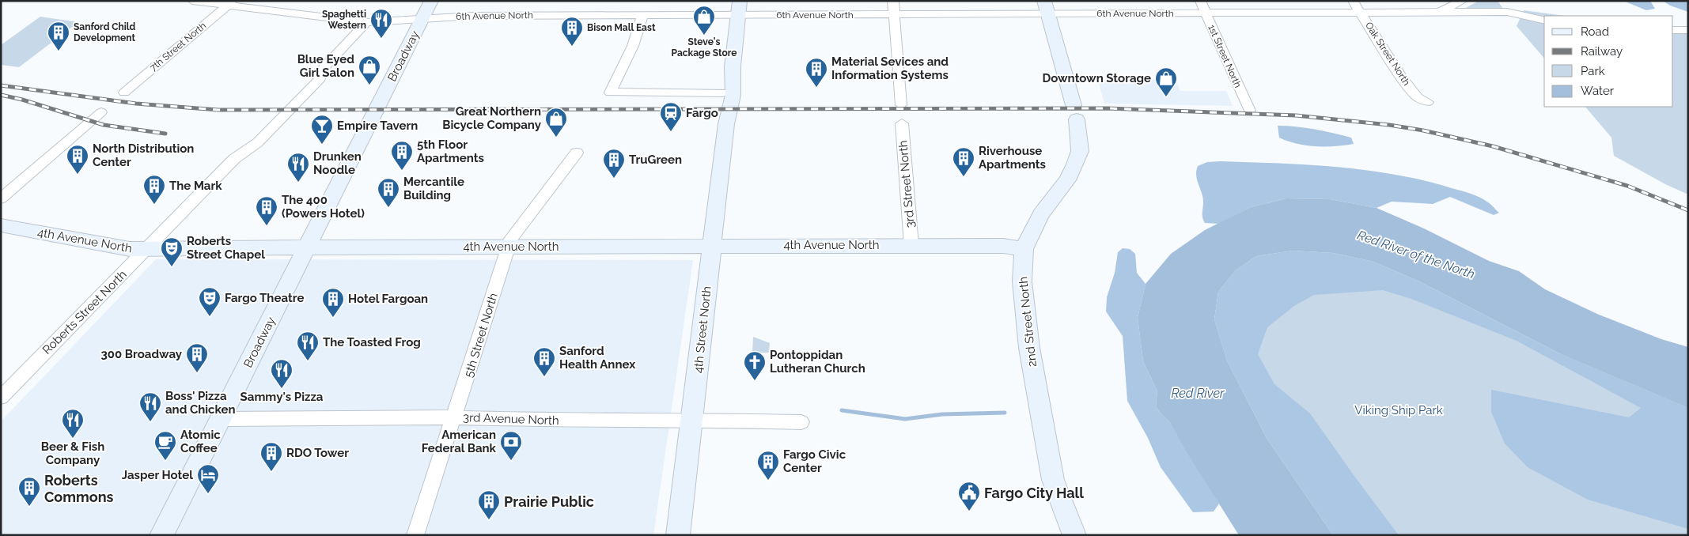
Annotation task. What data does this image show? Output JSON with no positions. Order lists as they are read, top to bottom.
{
  "streets": {
    "street": [
      "6th Avenue North",
      "7th Street North",
      "Oak Street North",
      "Broadway",
      "1st Street North",
      "3rd Street North",
      "4th Avenue North",
      "Roberts Street North",
      "2nd Street North",
      "4th Street North",
      "5th Street North",
      "3rd Avenue North"
    ]
  },
  "crossings": [
    ["6th Avenue North", "7th Street North"],
    ["6th Avenue North", "Oak Street North"],
    ["6th Avenue North", "Broadway"],
    ["6th Avenue North", "1st Street North"],
    ["6th Avenue North", "Roberts Street North"],
    ["6th Avenue North", "2nd Street North"],
    ["6th Avenue North", "4th Street North"],
    ["Broadway", "4th Avenue North"],
    ["Broadway", "3rd Avenue North"],
    ["3rd Street North", "4th Avenue North"],
    ["4th Avenue North", "Roberts Street North"],
    ["4th Avenue North", "2nd Street North"],
    ["4th Avenue North", "4th Street North"],
    ["4th Avenue North", "5th Street North"],
    ["4th Street North", "3rd Avenue North"],
    ["5th Street North", "3rd Avenue North"]
  ],
  "water": ["Red River of the North", "Red River"],
  "parks": ["Viking Ship Park"],
  "places": {
    "shop": [
      "Steve's Package Store",
      "Blue Eyed Girl Salon",
      "Downtown Storage",
      "Great Northern Bicycle Company"
    ],
    "restaurant": [
      "Spaghetti Western",
      "Drunken Noodle",
      "The Toasted Frog",
      "Sammy's Pizza",
      "Boss' Pizza and Chicken",
      "Beer & Fish Company"
    ],
    "building": [
      "Bison Mall East",
      "Sanford Child Development",
      "Material Sevices and Information Systems",
      "5th Floor Apartments",
      "North Distribution Center",
      "Riverhouse Apartments",
      "TruGreen",
      "The Mark",
      "Mercantile Building",
      "The 400 (Powers Hotel)",
      "Hotel Fargoan",
      "300 Broadway",
      "Sanford Health Annex",
      "RDO Tower",
      "Fargo Civic Center",
      "Roberts Commons",
      "Prairie Public"
    ],
    "station": ["Fargo"],
    "bar": ["Empire Tavern"],
    "theatre": ["Roberts Street Chapel", "Fargo Theatre"],
    "church": ["Pontoppidan Lutheran Church"],
    "cafe": ["Atomic Coffee"],
    "bank": ["American Federal Bank"],
    "hotel": ["Jasper Hotel"],
    "public building": ["Fargo City Hall"]
  },
  "legend": [
    "Road",
    "Railway",
    "Park",
    "Water"
  ]
}
